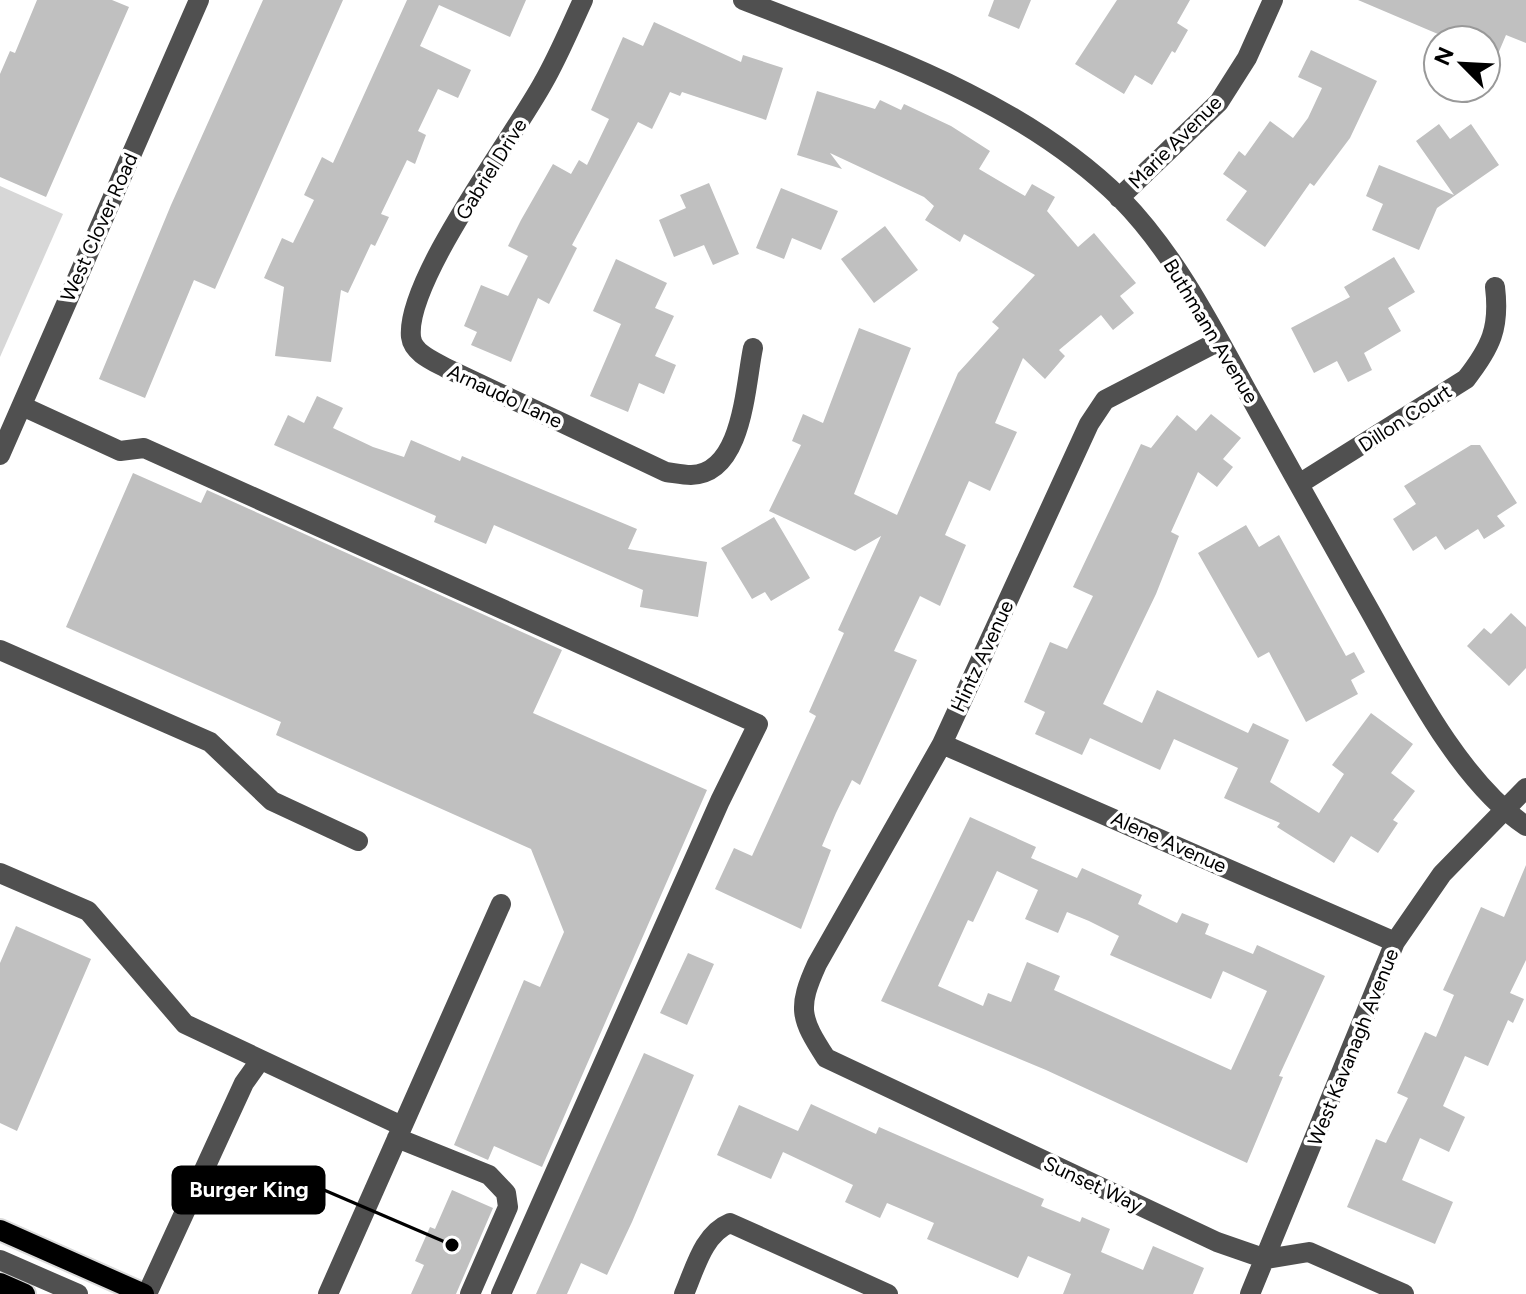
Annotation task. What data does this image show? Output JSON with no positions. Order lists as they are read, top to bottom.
{
  "streets": {
    "street": [
      "Marie Avenue",
      "Gabriel Drive",
      "West Clover Road",
      "Buthmann Avenue",
      "Arnaudo Lane",
      "Dillon Court",
      "Hintz Avenue",
      "Alene Avenue",
      "West Kavanagh Avenue",
      "Sunset Way"
    ]
  },
  "crossings": [
    ["Marie Avenue", "Buthmann Avenue"],
    ["Gabriel Drive", "Arnaudo Lane"],
    ["Buthmann Avenue", "Dillon Court"],
    ["Buthmann Avenue", "Hintz Avenue"],
    ["Buthmann Avenue", "West Kavanagh Avenue"],
    ["Hintz Avenue", "Alene Avenue"],
    ["Hintz Avenue", "Sunset Way"],
    ["Alene Avenue", "West Kavanagh Avenue"],
    ["West Kavanagh Avenue", "Sunset Way"]
  ],
  "places": ["Burger King"],
  "north": "top left"
}
